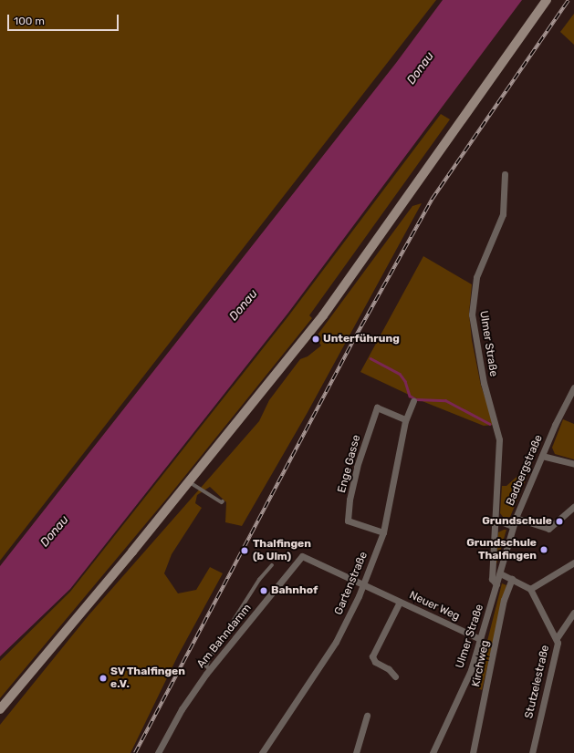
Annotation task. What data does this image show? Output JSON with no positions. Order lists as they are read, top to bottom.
{
  "streets": {
    "street": [
      "Ulmer Straße",
      "Enge Gasse",
      "Badbergstraße",
      "Gartenstraße",
      "Neuer Weg",
      "Am Bahndamm",
      "Kirchweg",
      "Stutzelestraße"
    ]
  },
  "crossings": [
    ["Ulmer Straße", "Badbergstraße"],
    ["Ulmer Straße", "Neuer Weg"],
    ["Enge Gasse", "Gartenstraße"],
    ["Gartenstraße", "Neuer Weg"],
    ["Neuer Weg", "Am Bahndamm"]
  ],
  "water": ["Donau"],
  "places": [
    "Unterführung",
    "Grundschule",
    "Grundschule Thalfingen",
    "Thalfingen (b Ulm)",
    "Bahnhof",
    "SV Thalfingen e.V."
  ],
  "scale_bar": "100 m"
}
